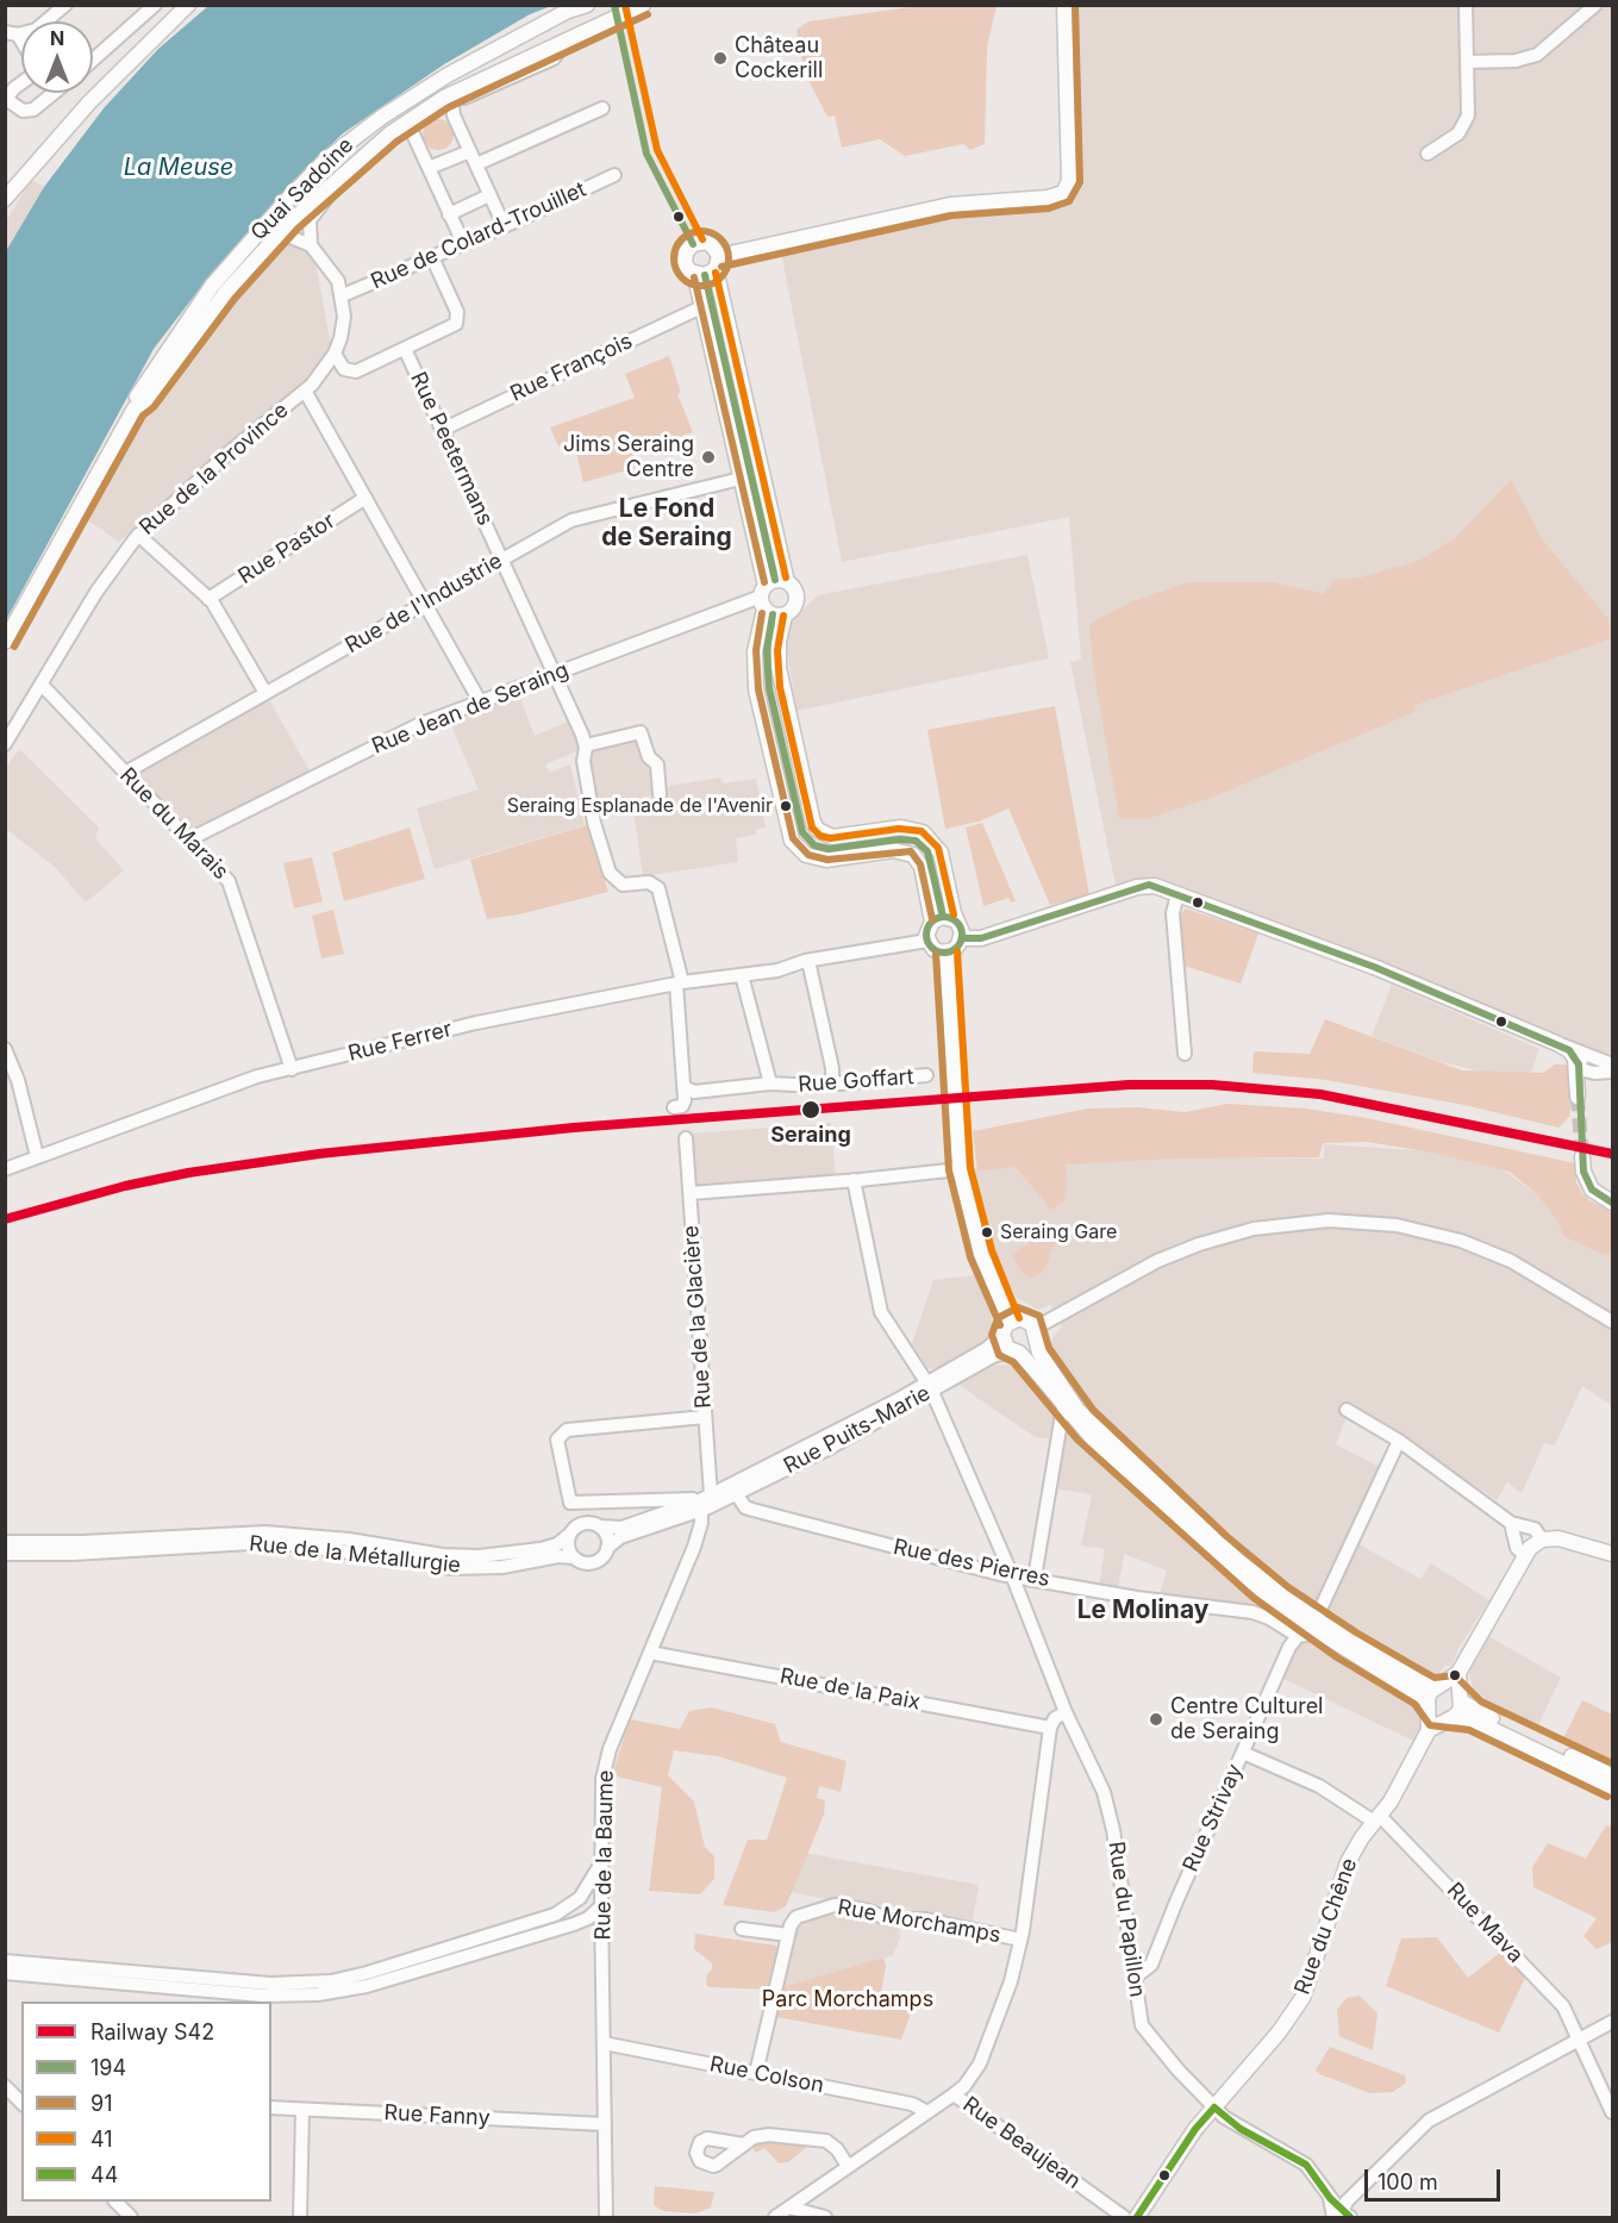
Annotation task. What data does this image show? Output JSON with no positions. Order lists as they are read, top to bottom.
{
  "streets": {
    "main road": ["Quai Sadoine", "Rue du Chêne"],
    "street": [
      "Rue de Colard-Trouillet",
      "Rue François",
      "Rue Peetermans",
      "Rue de la Province",
      "Rue Pastor",
      "Rue de l'Industrie",
      "Rue Jean de Seraing",
      "Rue du Marais",
      "Rue Ferrer",
      "Rue Goffart",
      "Rue de la Glacière",
      "Rue Puits-Marie",
      "Rue de la Métallurgie",
      "Rue des Pierres",
      "Rue de la Paix",
      "Rue Strivay",
      "Rue de la Baume",
      "Rue du Papillon",
      "Rue Morchamps",
      "Rue Mava",
      "Rue Colson",
      "Rue Fanny",
      "Rue Beaujean"
    ]
  },
  "crossings": [
    ["Rue de Colard-Trouillet", "Rue de la Province"],
    ["Rue François", "Rue Peetermans"],
    ["Rue Peetermans", "Rue de la Province"],
    ["Rue Peetermans", "Rue de l'Industrie"],
    ["Rue Peetermans", "Rue Jean de Seraing"],
    ["Rue Peetermans", "Rue Ferrer"],
    ["Rue de la Province", "Rue du Marais"],
    ["Rue de l'Industrie", "Rue du Marais"],
    ["Rue Jean de Seraing", "Rue du Marais"],
    ["Rue du Marais", "Rue Ferrer"],
    ["Rue Ferrer", "Rue Goffart"],
    ["Rue de la Glacière", "Rue Puits-Marie"],
    ["Rue de la Glacière", "Rue de la Métallurgie"],
    ["Rue de la Glacière", "Rue de la Baume"],
    ["Rue Puits-Marie", "Rue de la Métallurgie"],
    ["Rue Puits-Marie", "Rue des Pierres"],
    ["Rue Puits-Marie", "Rue de la Baume"],
    ["Rue Puits-Marie", "Rue du Papillon"],
    ["Rue de la Métallurgie", "Rue de la Baume"],
    ["Rue des Pierres", "Rue Strivay"],
    ["Rue des Pierres", "Rue du Papillon"],
    ["Rue de la Paix", "Rue de la Baume"],
    ["Rue de la Paix", "Rue Morchamps"],
    ["Rue Strivay", "Rue du Papillon"],
    ["Rue Strivay", "Rue Mava"],
    ["Rue de la Baume", "Rue Colson"],
    ["Rue de la Baume", "Rue Fanny"],
    ["Rue du Papillon", "Rue du Chêne"],
    ["Rue Morchamps", "Rue Colson"],
    ["Rue Morchamps", "Rue Beaujean"],
    ["Rue Mava", "Rue du Chêne"]
  ],
  "districts": ["Le Fond de Seraing", "Le Molinay"],
  "water": ["La Meuse"],
  "parks": ["Parc Morchamps"],
  "places": [
    "Château Cockerill",
    "Jims Seraing Centre",
    "Seraing Esplanade de l'Avenir",
    "Seraing",
    "Seraing Gare",
    "Centre Culturel de Seraing"
  ],
  "lines": [
    "transit line 194",
    "transit line 91",
    "transit line 41",
    "rail line S42",
    "transit line 44"
  ],
  "legend": [
    "Railway S42",
    "194",
    "91",
    "41",
    "44"
  ],
  "scale_bar": "100 m",
  "north": "top"
}
